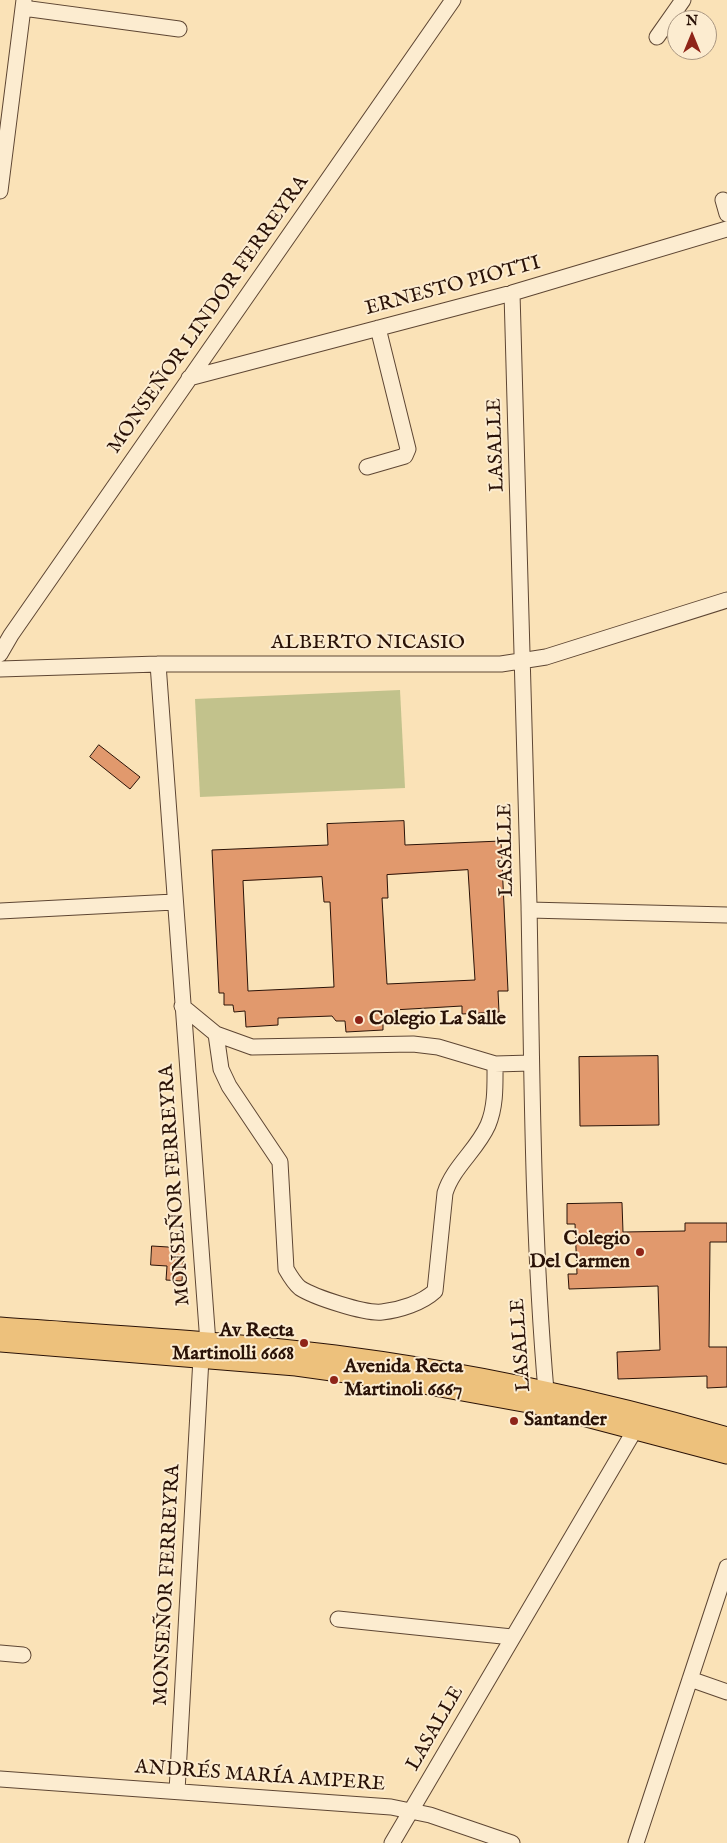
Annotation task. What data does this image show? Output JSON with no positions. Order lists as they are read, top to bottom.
{
  "streets": {
    "street": [
      "ERNESTO PIOTTI",
      "MONSEÑOR LINDOR FERREYRA",
      "LASALLE",
      "ALBERTO NICASIO",
      "MONSEÑOR FERREYRA",
      "ANDRÉS MARÍA AMPERE"
    ]
  },
  "crossings": [
    ["ERNESTO PIOTTI", "MONSEÑOR LINDOR FERREYRA"],
    ["ERNESTO PIOTTI", "LASALLE"],
    ["LASALLE", "ALBERTO NICASIO"],
    ["LASALLE", "ANDRÉS MARÍA AMPERE"],
    ["ALBERTO NICASIO", "MONSEÑOR FERREYRA"],
    ["MONSEÑOR FERREYRA", "ANDRÉS MARÍA AMPERE"]
  ],
  "places": [
    "Colegio La Salle",
    "Colegio Del Carmen",
    "Av Recta Martinolli 6668",
    "Avenida Recta Martinoli 6667",
    "Santander"
  ],
  "north": "top"
}
